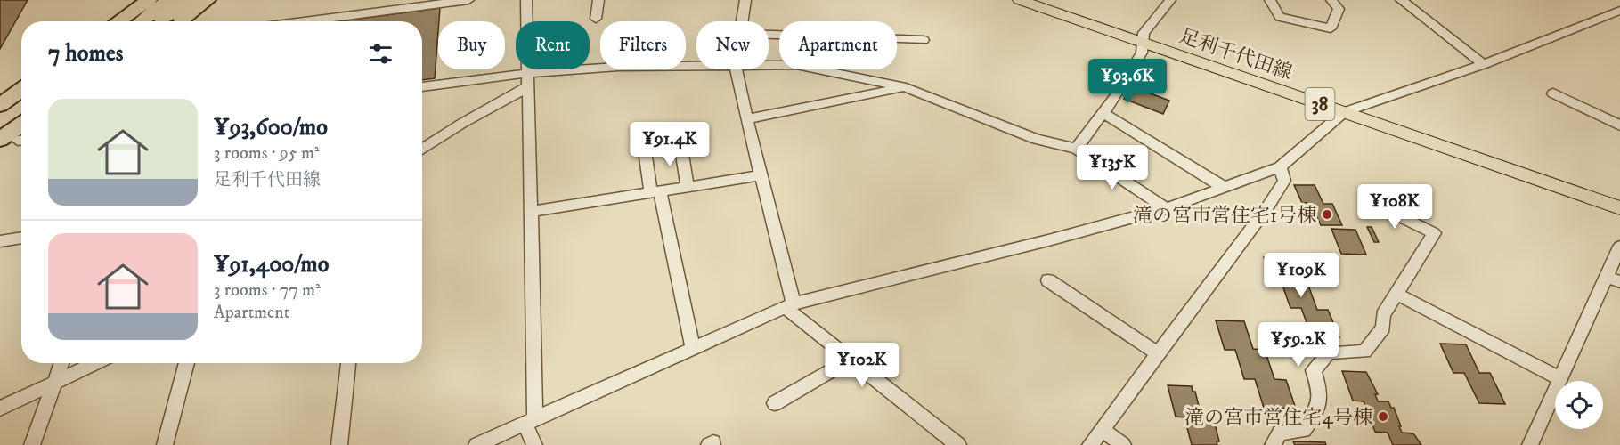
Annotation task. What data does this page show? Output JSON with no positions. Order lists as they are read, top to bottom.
{
  "streets": {
    "main road": ["足利千代田線", "38"]
  },
  "places": ["滝の宮市営住宅1号棟", "滝の宮市営住宅4号棟"],
  "page": {
    "chip": [
      "Buy",
      "Rent",
      "Filters",
      "New",
      "Apartment"
    ],
    "heading": "7 homes",
    "price": [
      "¥93.6K",
      "¥91.4K",
      "¥135K",
      "¥108K",
      "¥109K",
      "¥59.2K",
      "¥102K"
    ],
    "list": [
      {
        "name": "¥93,600/mo",
        "note": "3 rooms · 95 m² · 足利千代田線"
      },
      {
        "name": "¥91,400/mo",
        "note": "3 rooms · 77 m² · Apartment"
      }
    ]
  }
}
